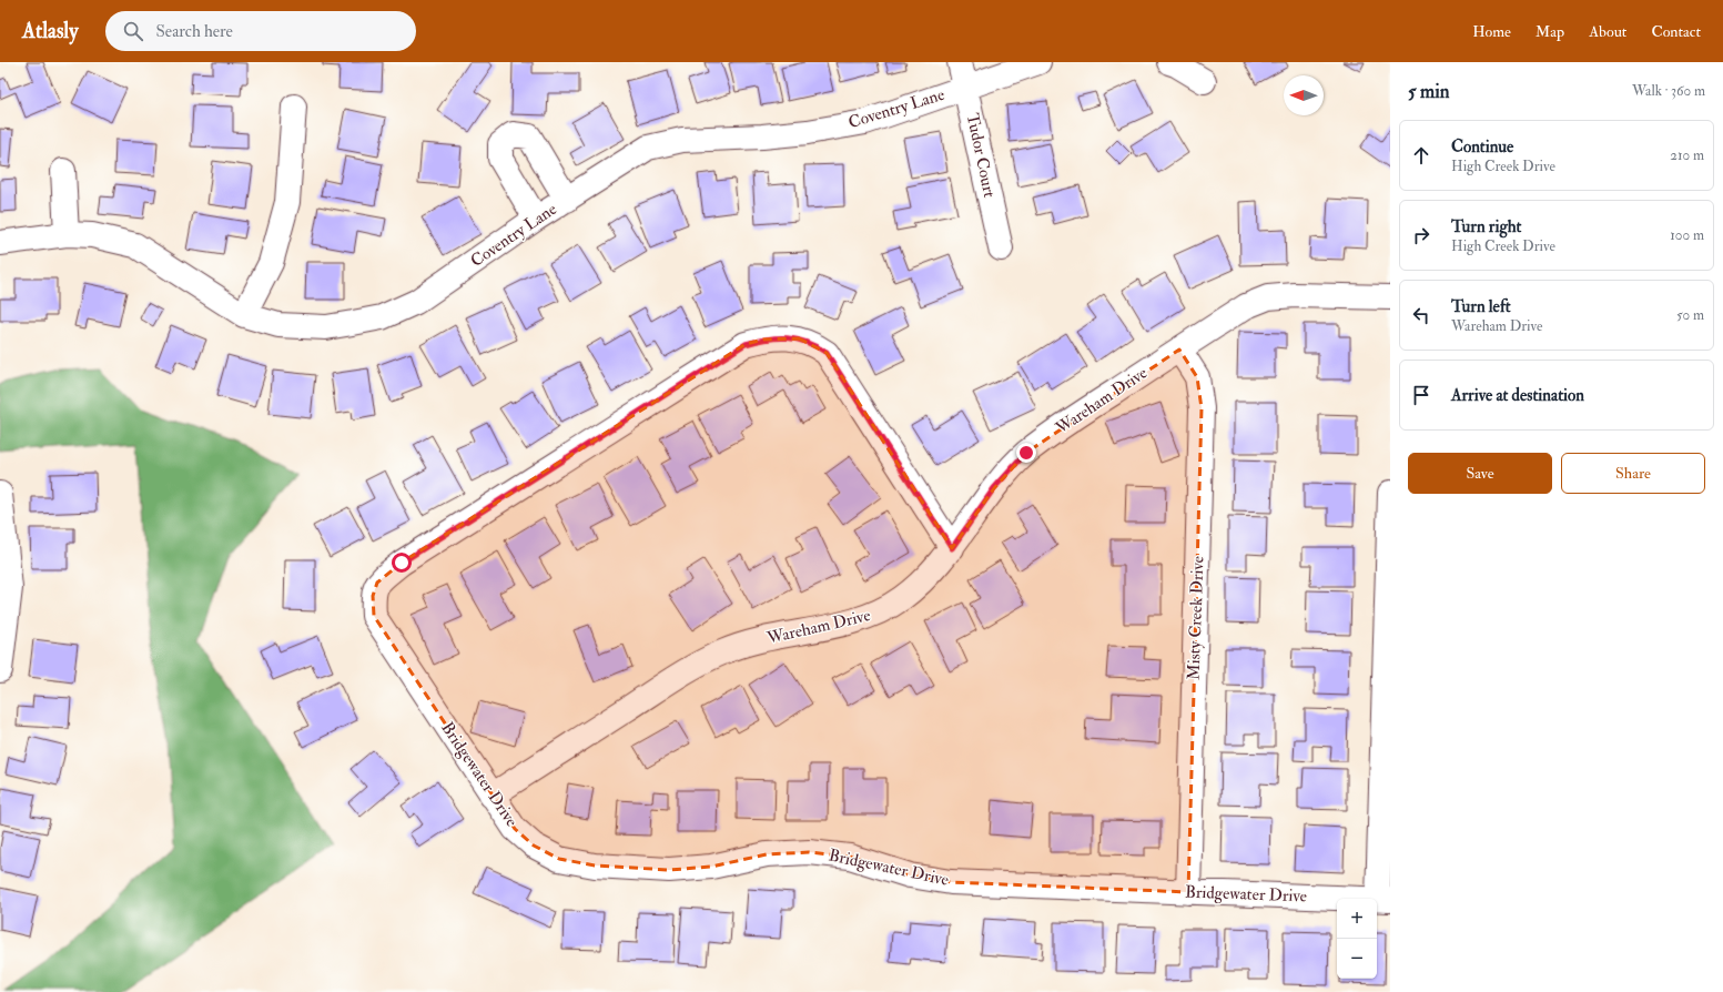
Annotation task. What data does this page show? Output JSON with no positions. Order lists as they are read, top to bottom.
{
  "streets": {
    "street": [
      "Coventry Lane",
      "Tudor Court",
      "Wareham Drive",
      "Misty Creek Drive",
      "Bridgewater Drive"
    ]
  },
  "crossings": [
    ["Coventry Lane", "Tudor Court"],
    ["Wareham Drive", "Misty Creek Drive"],
    ["Wareham Drive", "Bridgewater Drive"],
    ["Misty Creek Drive", "Bridgewater Drive"]
  ],
  "north": "left",
  "page": {
    "header": "Atlasly",
    "search": "Search here",
    "nav": [
      "Home",
      "Map",
      "About",
      "Contact"
    ],
    "heading": ["5 min", "Walk · 360 m"],
    "list": [
      ["Continue", "High Creek Drive", "210 m"],
      ["Turn right", "High Creek Drive", "100 m"],
      ["Turn left", "Wareham Drive", "50 m"],
      "Arrive at destination"
    ],
    "buttons": ["Save", "Share"],
    "map_buttons": ["+", "−"]
  }
}
